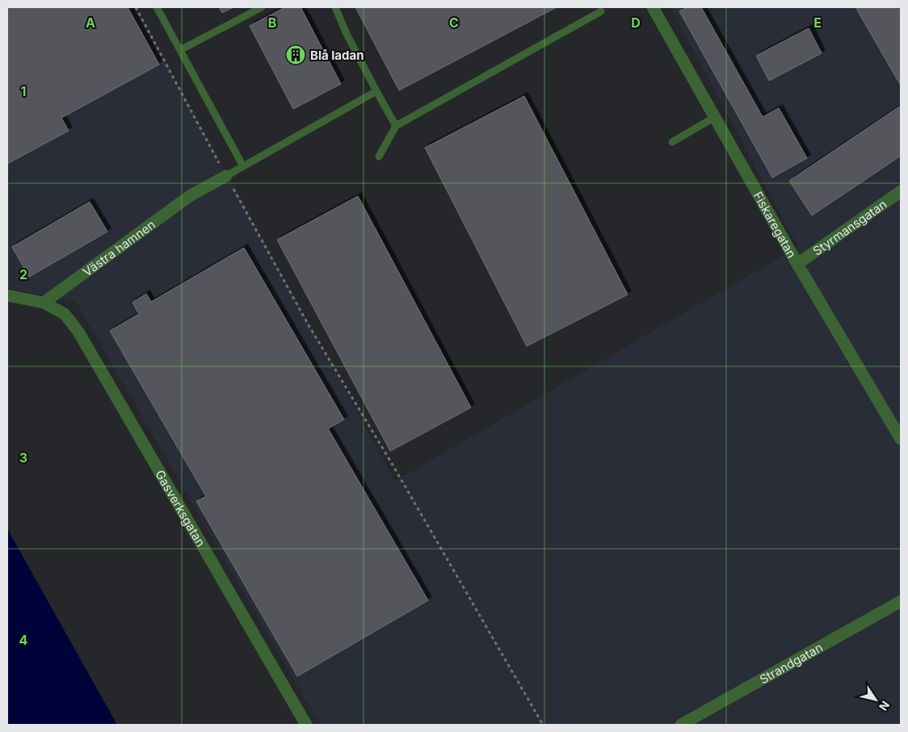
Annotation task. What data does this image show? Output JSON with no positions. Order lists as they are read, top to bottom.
{
  "streets": {
    "street": [
      "Fiskaregatan",
      "Styrmansgatan",
      "Västra hamnen",
      "Gasverksgatan",
      "Strandgatan"
    ]
  },
  "crossings": [
    ["Fiskaregatan", "Styrmansgatan"],
    ["Västra hamnen", "Gasverksgatan"]
  ],
  "places": {
    "building": ["Blå ladan"]
  },
  "north": "bottom right",
  "grid": {
    "columns": [
      "A",
      "B",
      "C",
      "D",
      "E"
    ],
    "rows": [
      "1",
      "2",
      "3",
      "4"
    ]
  }
}
